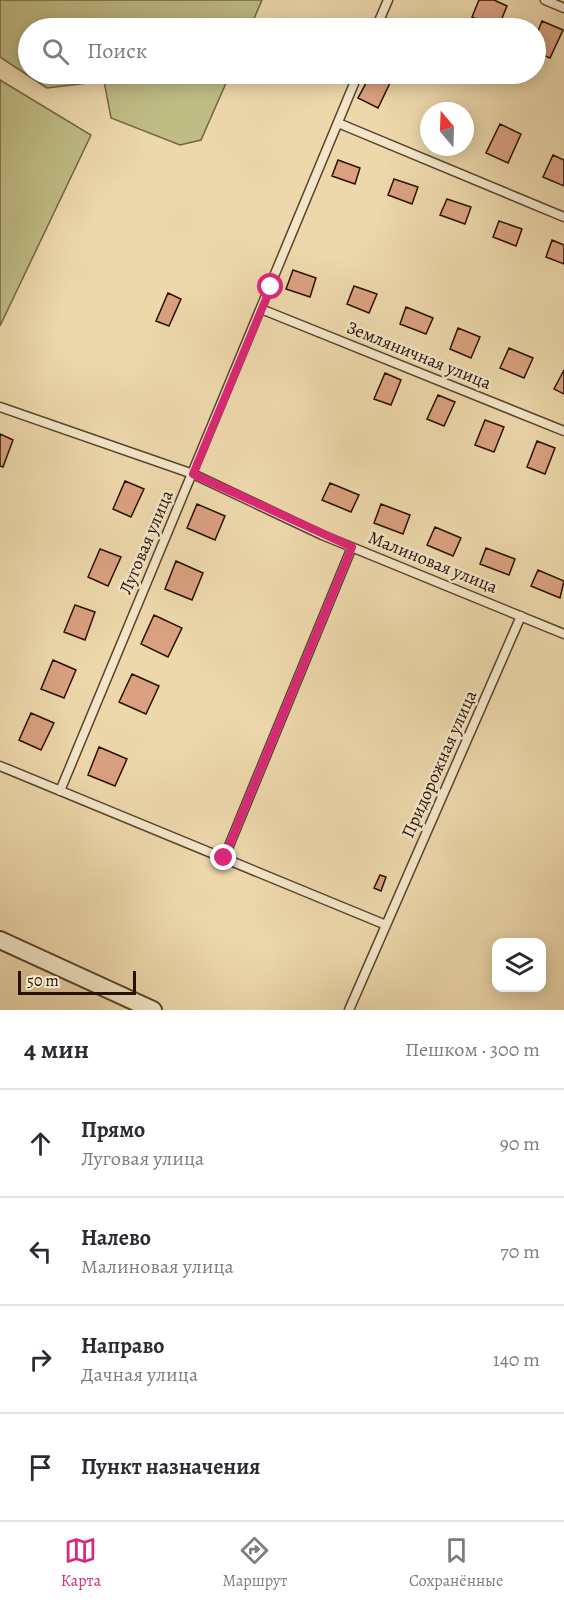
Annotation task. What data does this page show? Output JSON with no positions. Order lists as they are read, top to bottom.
{
  "streets": {
    "lane": [
      "Земляничная улица",
      "Луговая улица",
      "Малиновая улица",
      "Придорожная улица"
    ]
  },
  "crossings": [
    ["Земляничная улица", "Луговая улица"],
    ["Луговая улица", "Малиновая улица"],
    ["Малиновая улица", "Придорожная улица"]
  ],
  "scale_bar": "50 m",
  "north": "top",
  "page": {
    "search": "Поиск",
    "scale": "50 m",
    "heading": ["4 мин", "Пешком · 300 m"],
    "list": [
      ["Прямо", "Луговая улица", "90 m"],
      ["Налево", "Малиновая улица", "70 m"],
      ["Направо", "Дачная улица", "140 m"],
      "Пункт назначения"
    ],
    "nav": ["Карта", "Маршрут", "Сохранённые"]
  }
}
